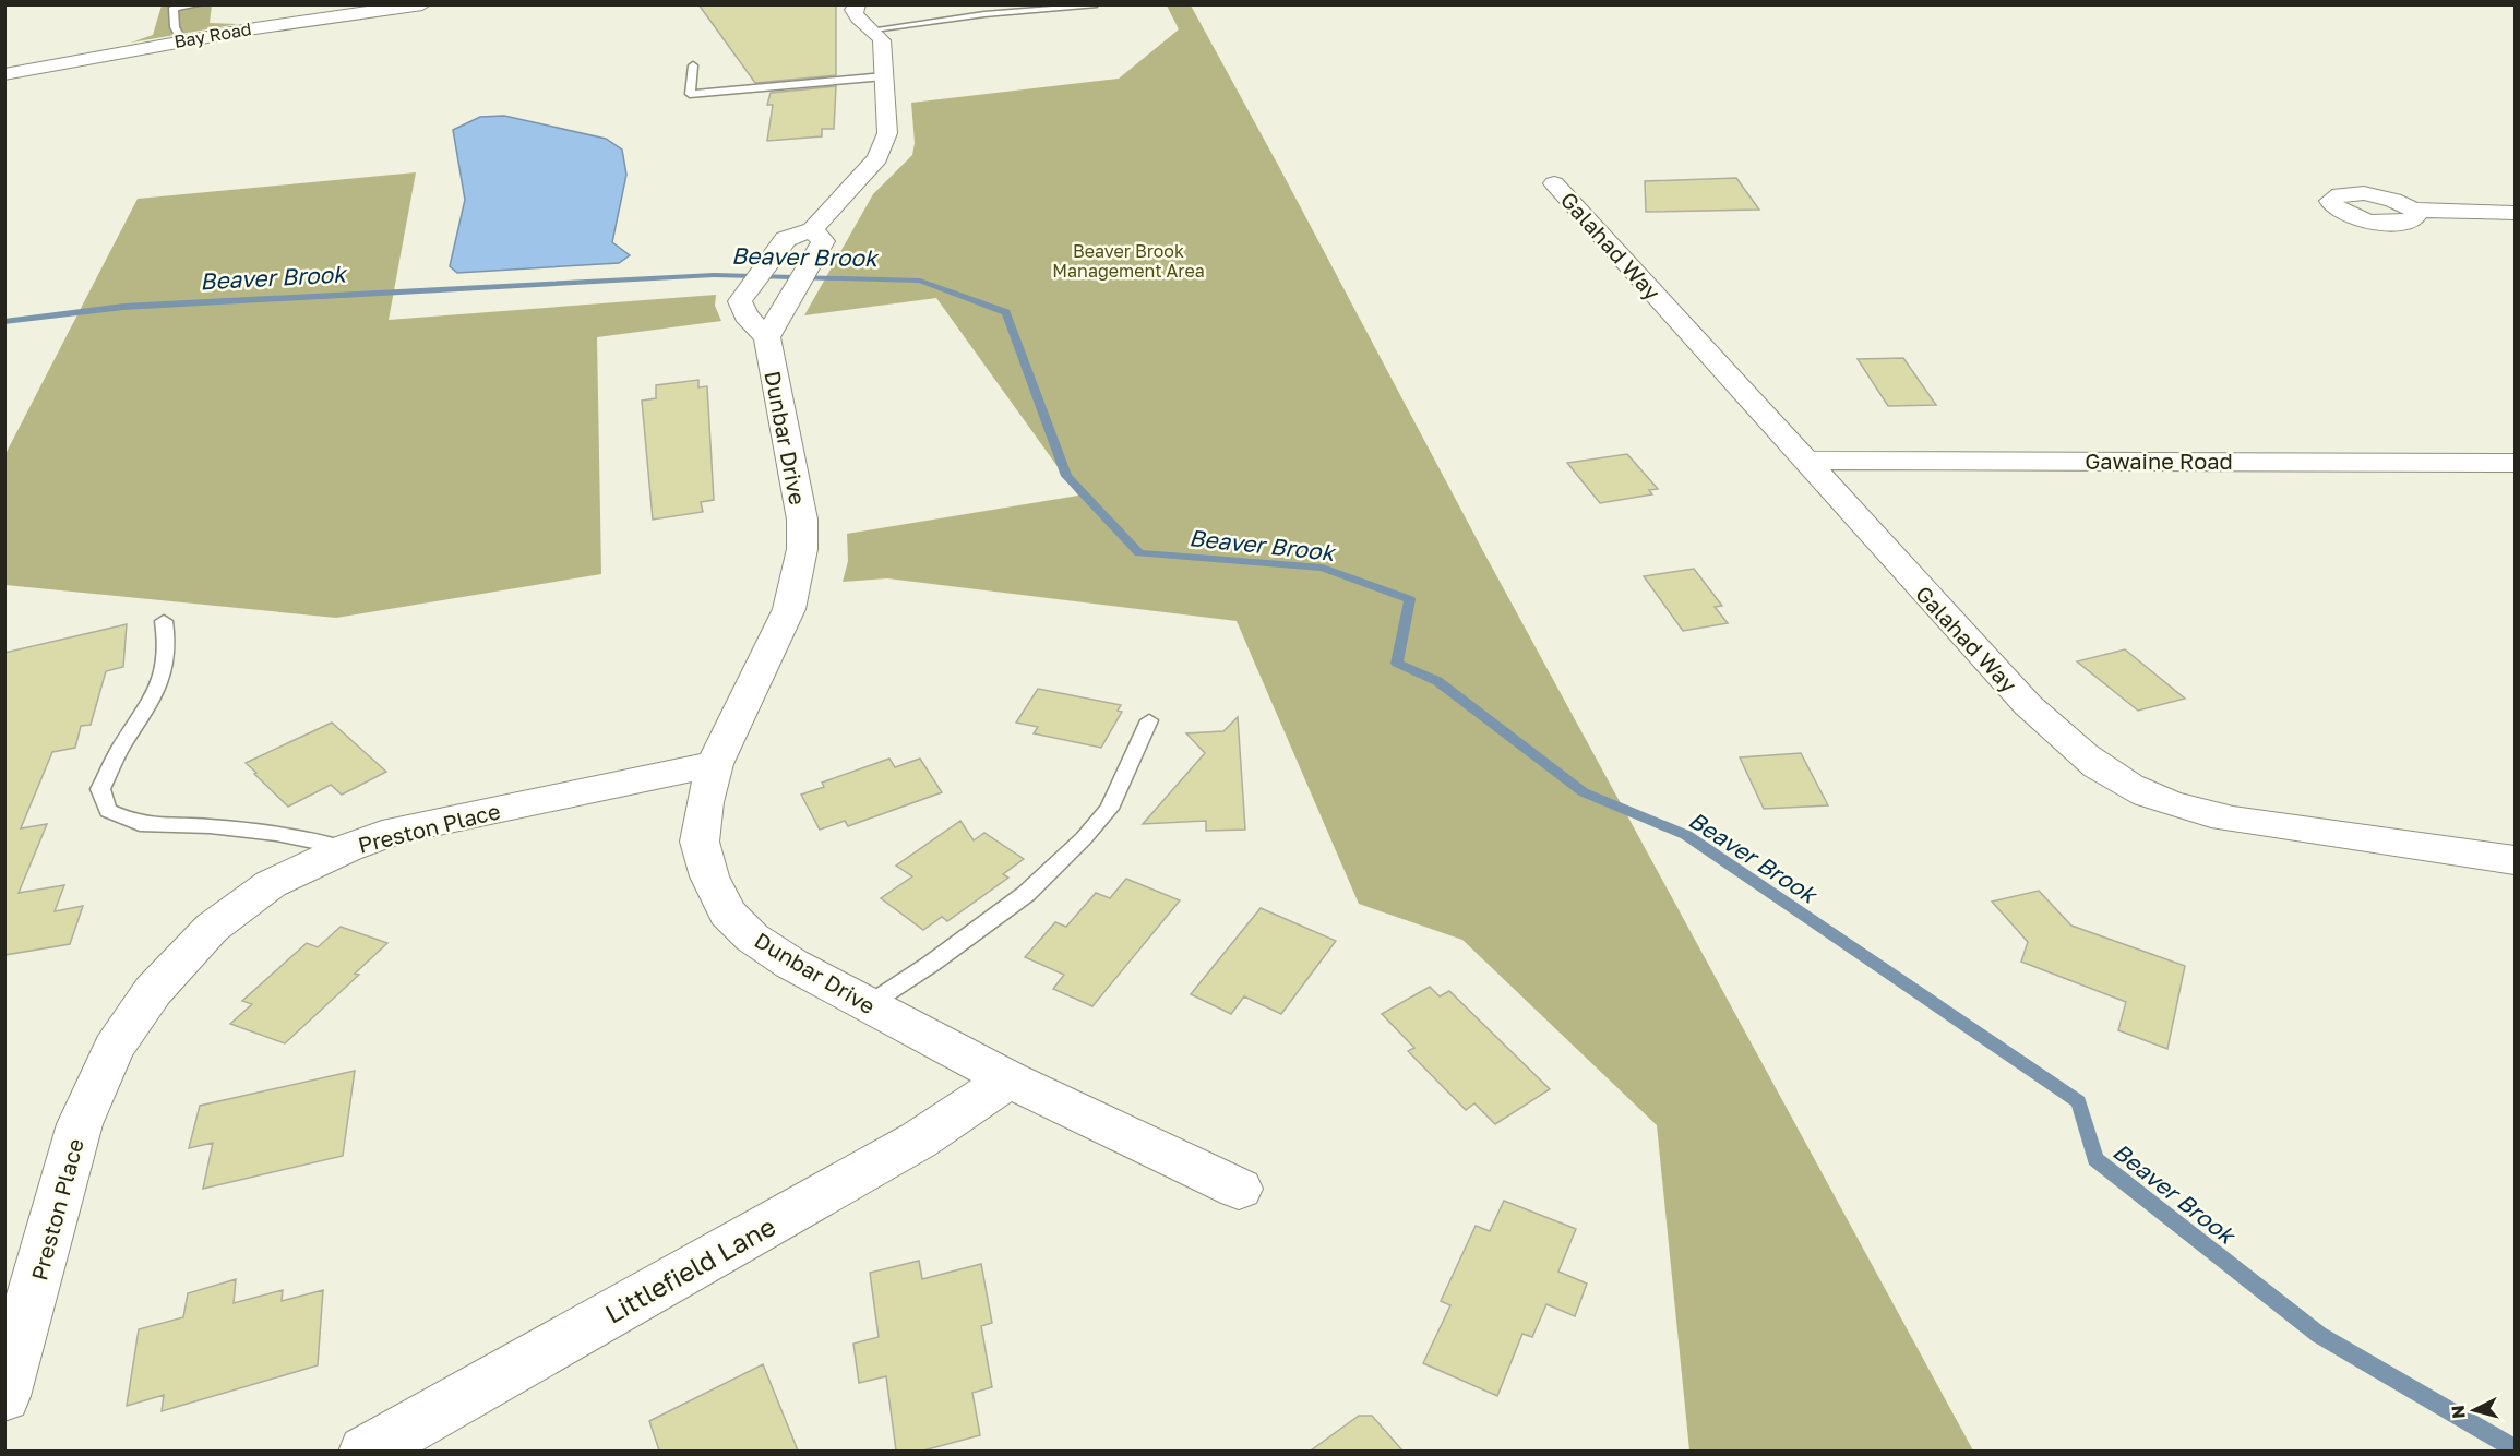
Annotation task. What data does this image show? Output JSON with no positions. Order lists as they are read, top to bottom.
{
  "streets": {
    "street": [
      "Bay Road",
      "Galahad Way",
      "Dunbar Drive",
      "Gawaine Road",
      "Preston Place",
      "Littlefield Lane"
    ]
  },
  "crossings": [
    ["Galahad Way", "Gawaine Road"],
    ["Dunbar Drive", "Preston Place"],
    ["Dunbar Drive", "Littlefield Lane"]
  ],
  "water": ["Beaver Brook"],
  "parks": ["Beaver Brook Management Area"],
  "north": "left"
}
